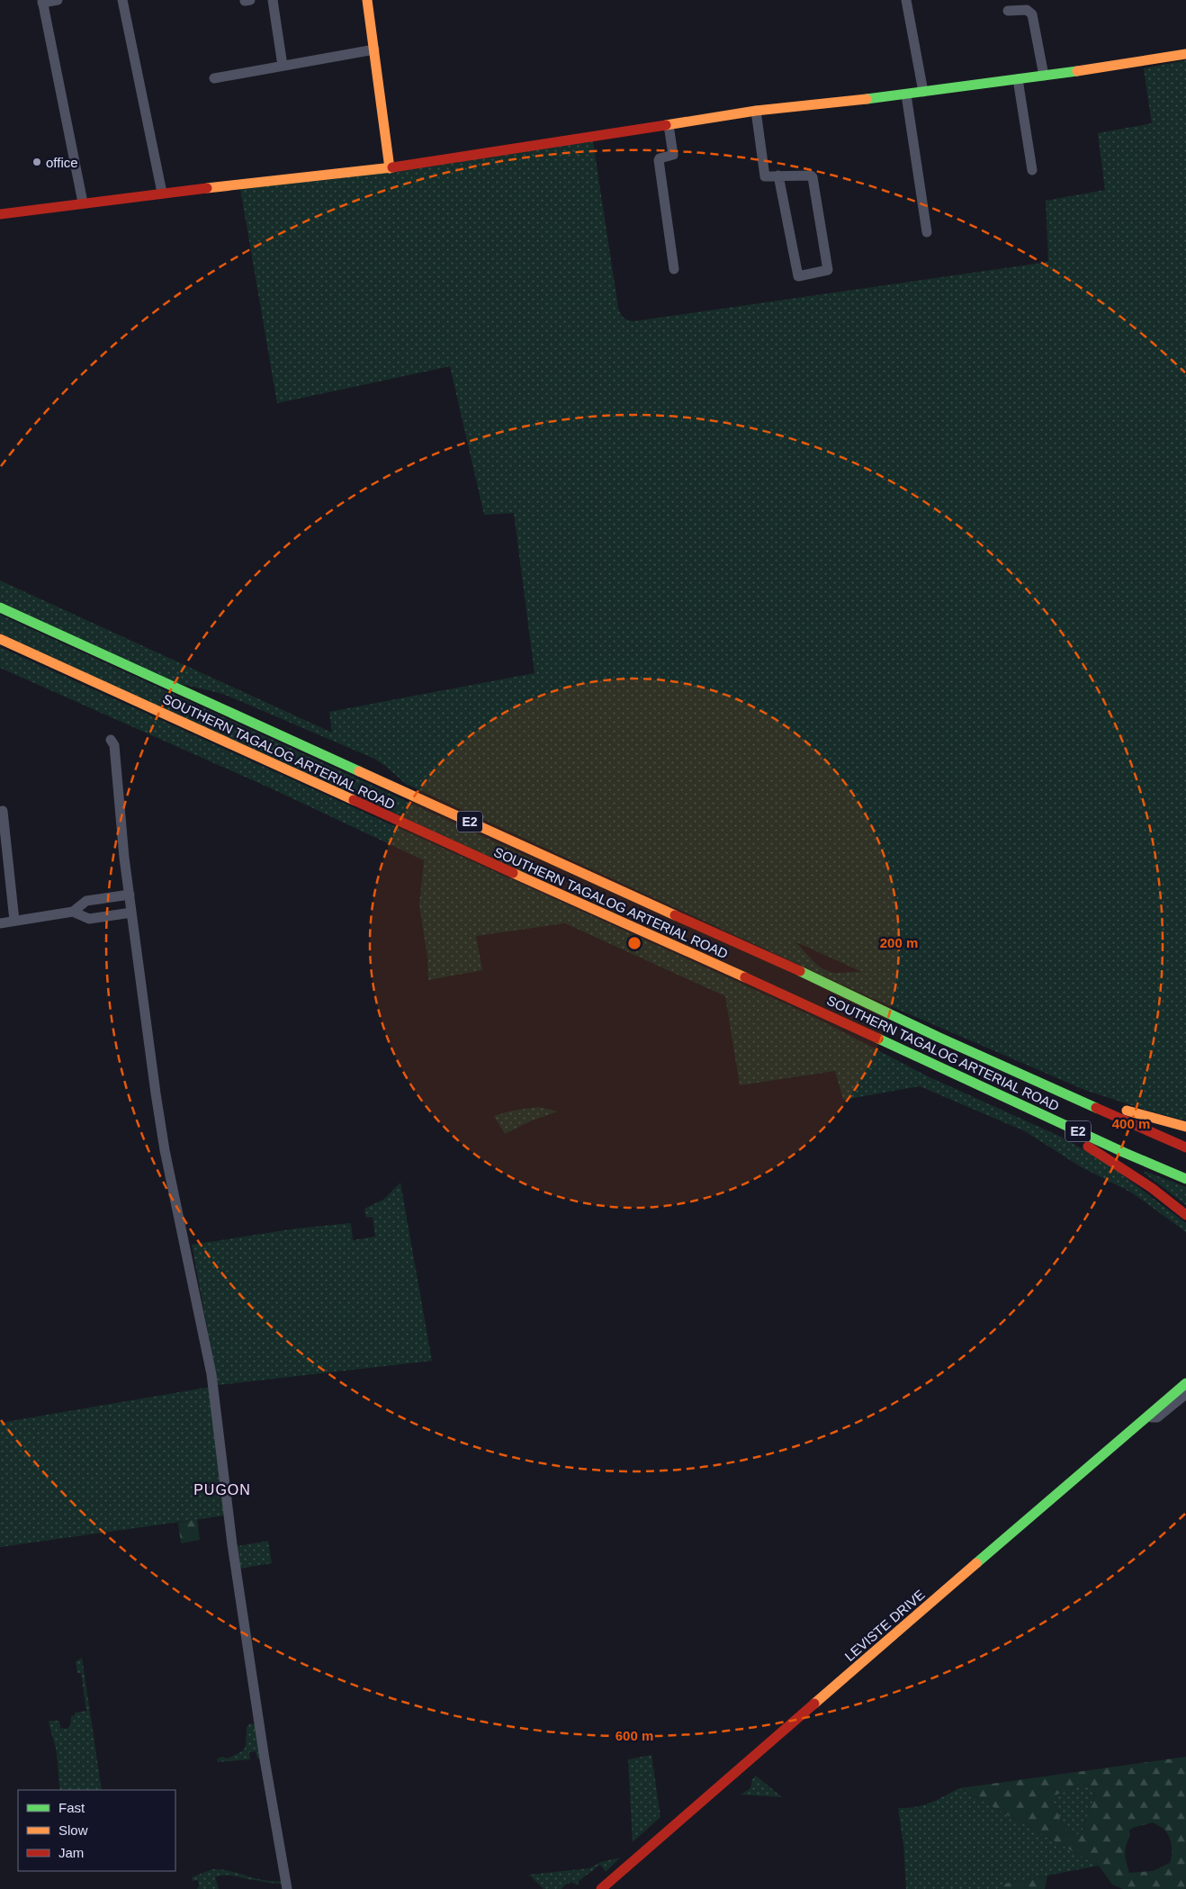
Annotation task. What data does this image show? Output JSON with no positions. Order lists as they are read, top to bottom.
{
  "streets": {
    "main road": ["SOUTHERN TAGALOG ARTERIAL ROAD", "E2", "LEVISTE DRIVE"]
  },
  "districts": ["PUGON"],
  "places": ["office"],
  "legend": ["Fast", "Slow", "Jam"],
  "rings": ["200 m", "400 m", "600 m"]
}
